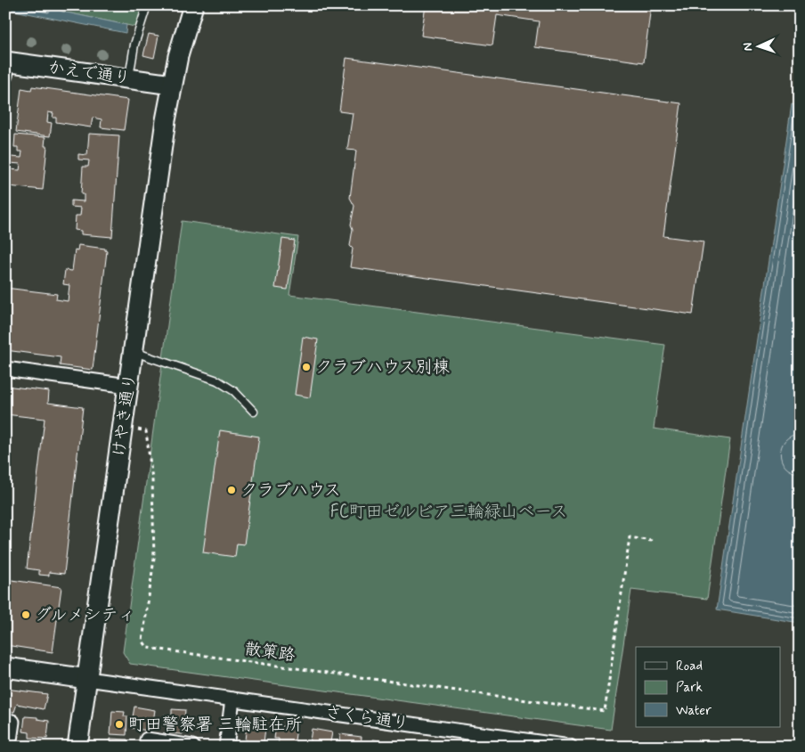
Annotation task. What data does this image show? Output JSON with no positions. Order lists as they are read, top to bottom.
{
  "streets": {
    "street": ["かえで通り", "けやき通り", "さくら通り"],
    "path": ["散策路"]
  },
  "crossings": [
    ["かえで通り", "けやき通り"],
    ["けやき通り", "さくら通り"]
  ],
  "parks": ["FC町田ゼルビア三輪緑山ベース"],
  "places": [
    "クラブハウス別棟",
    "クラブハウス",
    "グルメシティ",
    "町田警察署 三輪駐在所"
  ],
  "legend": ["Road", "Park", "Water"],
  "north": "left"
}
